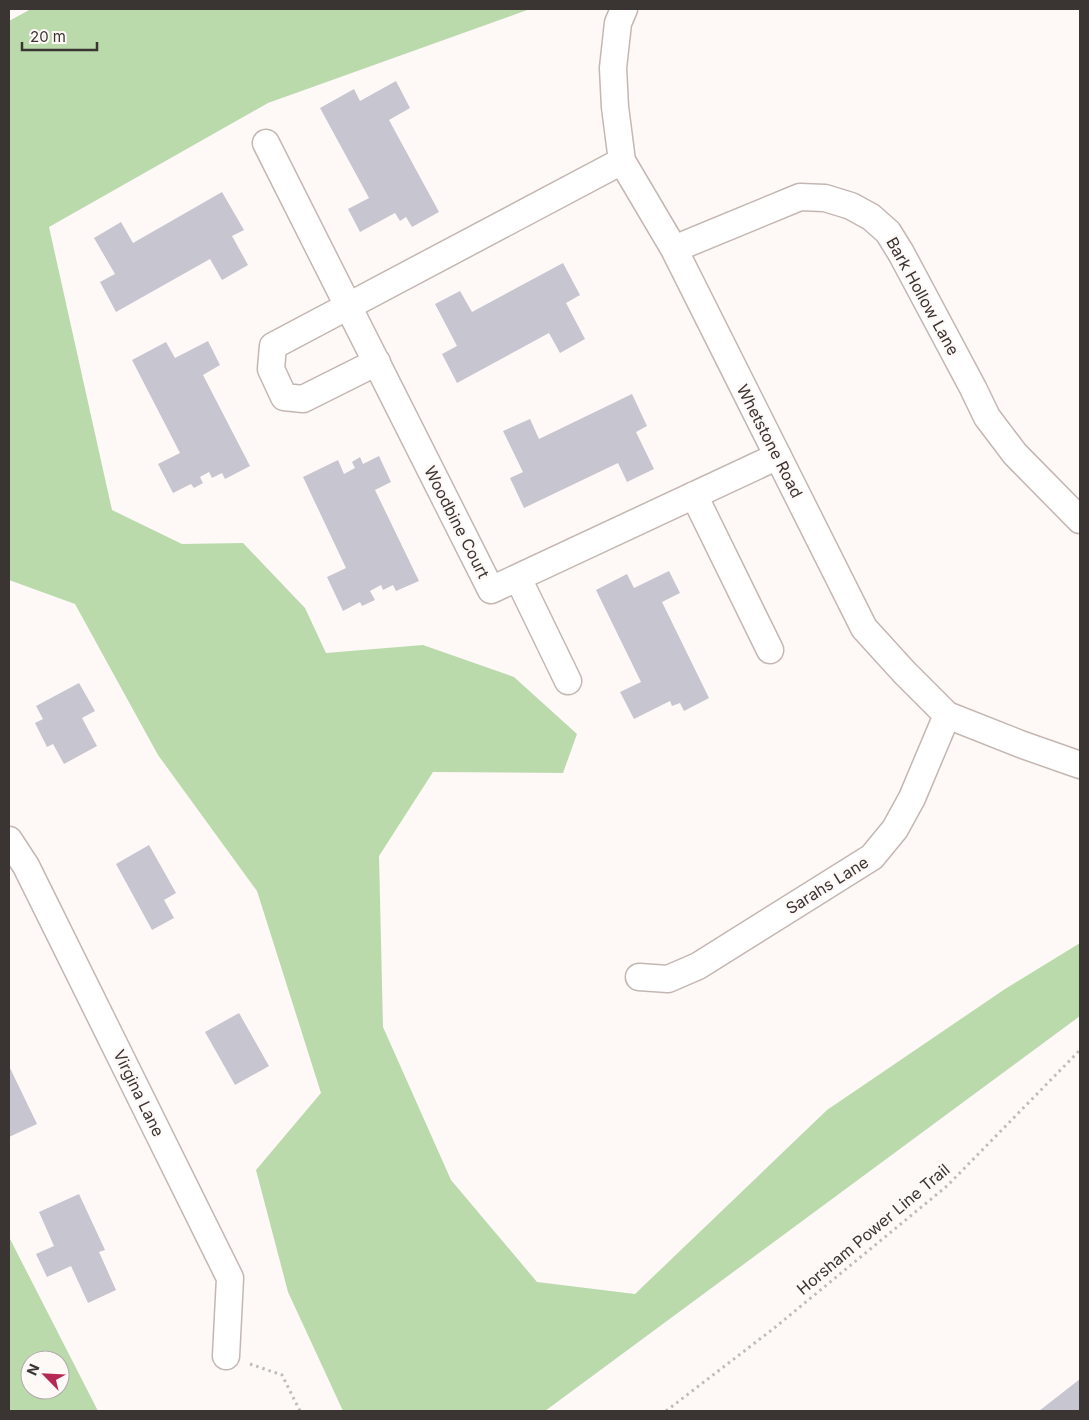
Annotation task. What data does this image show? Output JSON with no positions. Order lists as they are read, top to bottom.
{
  "streets": {
    "street": [
      "Bark Hollow Lane",
      "Whetstone Road",
      "Woodbine Court",
      "Sarahs Lane",
      "Virgina Lane"
    ],
    "path": ["Horsham Power Line Trail"]
  },
  "crossings": [
    ["Bark Hollow Lane", "Whetstone Road"],
    ["Whetstone Road", "Woodbine Court"],
    ["Whetstone Road", "Sarahs Lane"]
  ],
  "scale_bar": "20 m",
  "north": "top left"
}
